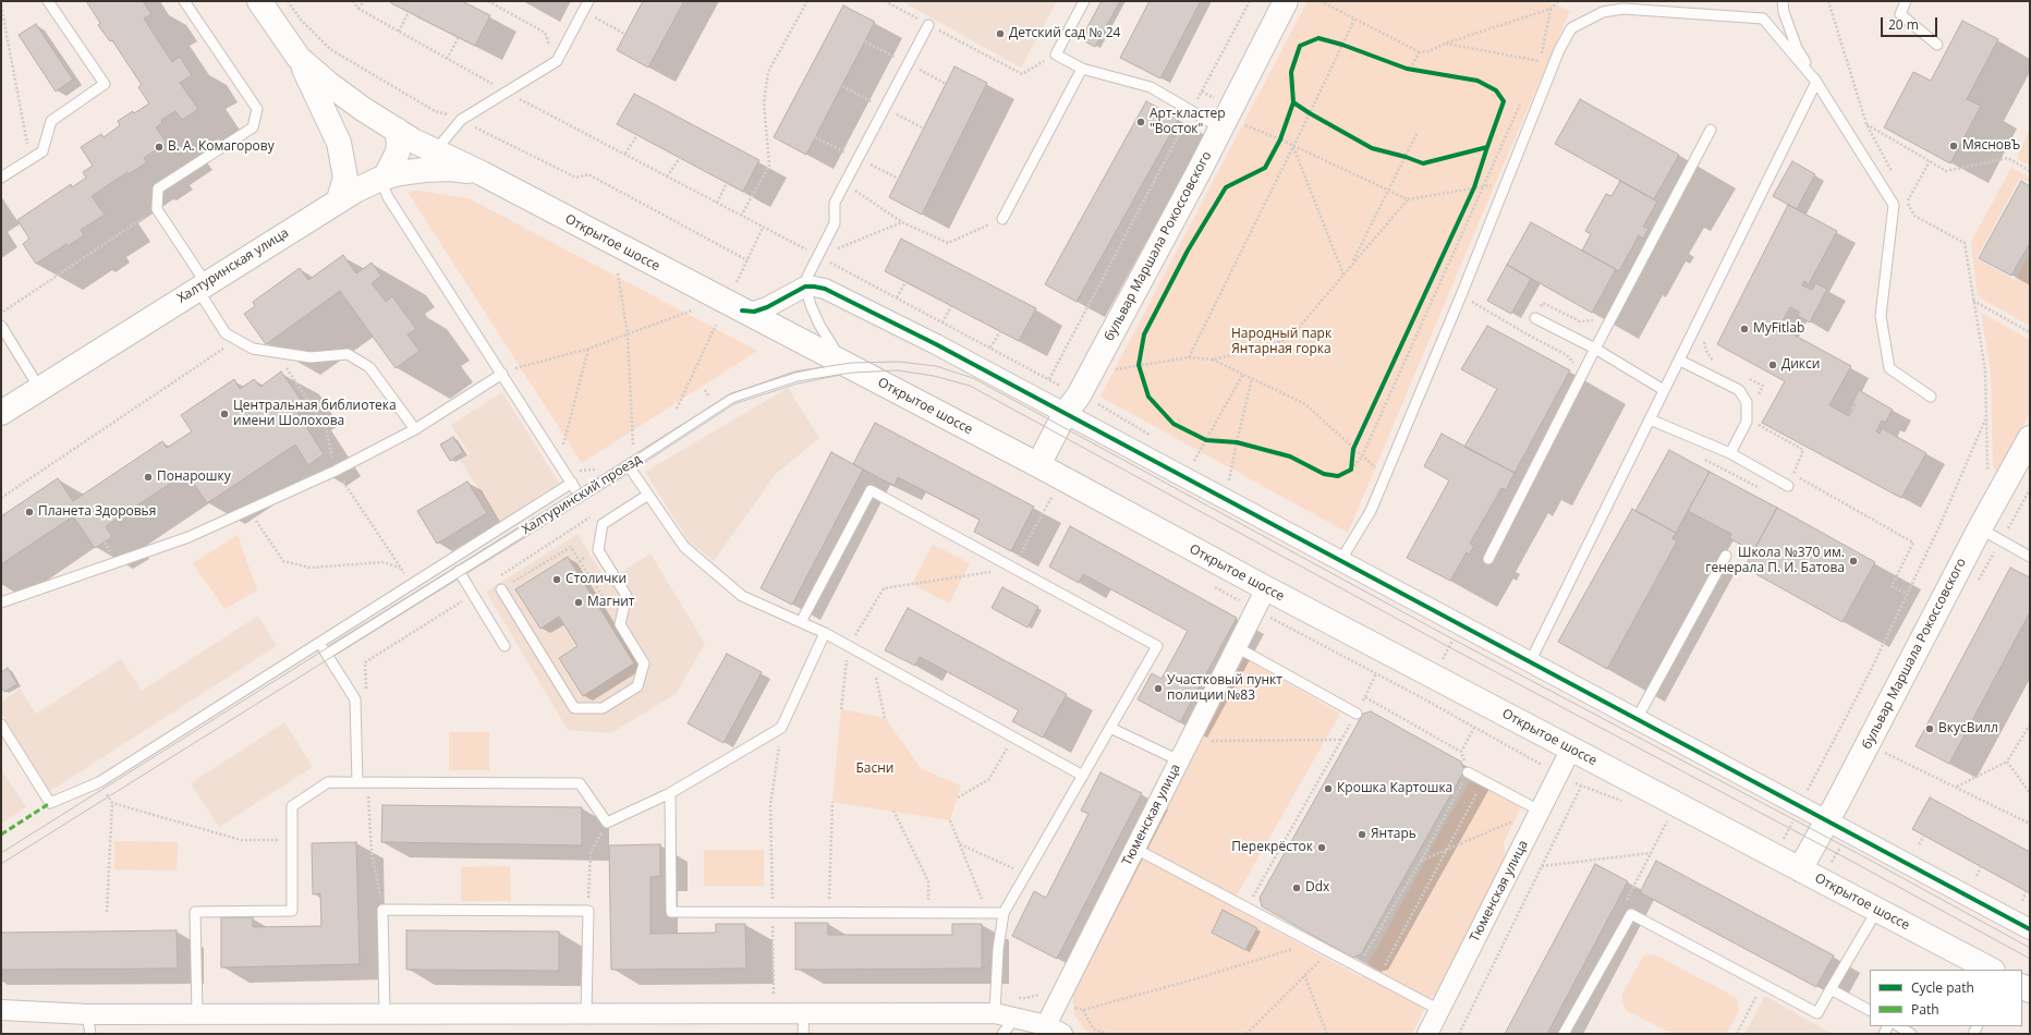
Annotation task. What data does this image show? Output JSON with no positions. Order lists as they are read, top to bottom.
{
  "streets": {
    "main road": ["Открытое шоссе", "бульвар Маршала Рокоссовского", "Халтуринская улица"],
    "street": ["Тюменская улица"],
    "lane": ["Халтуринский проезд"]
  },
  "crossings": [
    ["Открытое шоссе", "бульвар Маршала Рокоссовского"],
    ["Открытое шоссе", "Халтуринская улица"],
    ["Открытое шоссе", "Халтуринский проезд"],
    ["Открытое шоссе", "Тюменская улица"]
  ],
  "parks": ["Народный парк Янтарная горка", "Басни"],
  "places": [
    "Детский сад № 24",
    "Арт-кластер \"Восток\"",
    "МясновЪ",
    "В. А. Комагорову",
    "MyFitlab",
    "Дикси",
    "Центральная библиотека имени Шолохова",
    "Понарошку",
    "Планета Здоровья",
    "Школа №370 им. генерала П. И. Батова",
    "Столички",
    "Магнит",
    "Участковый пункт полиции №83",
    "ВкусВилл",
    "Крошка Картошка",
    "Янтарь",
    "Перекрёсток",
    "Ddx"
  ],
  "legend": ["Cycle path", "Path"],
  "scale_bar": "20 m"
}
